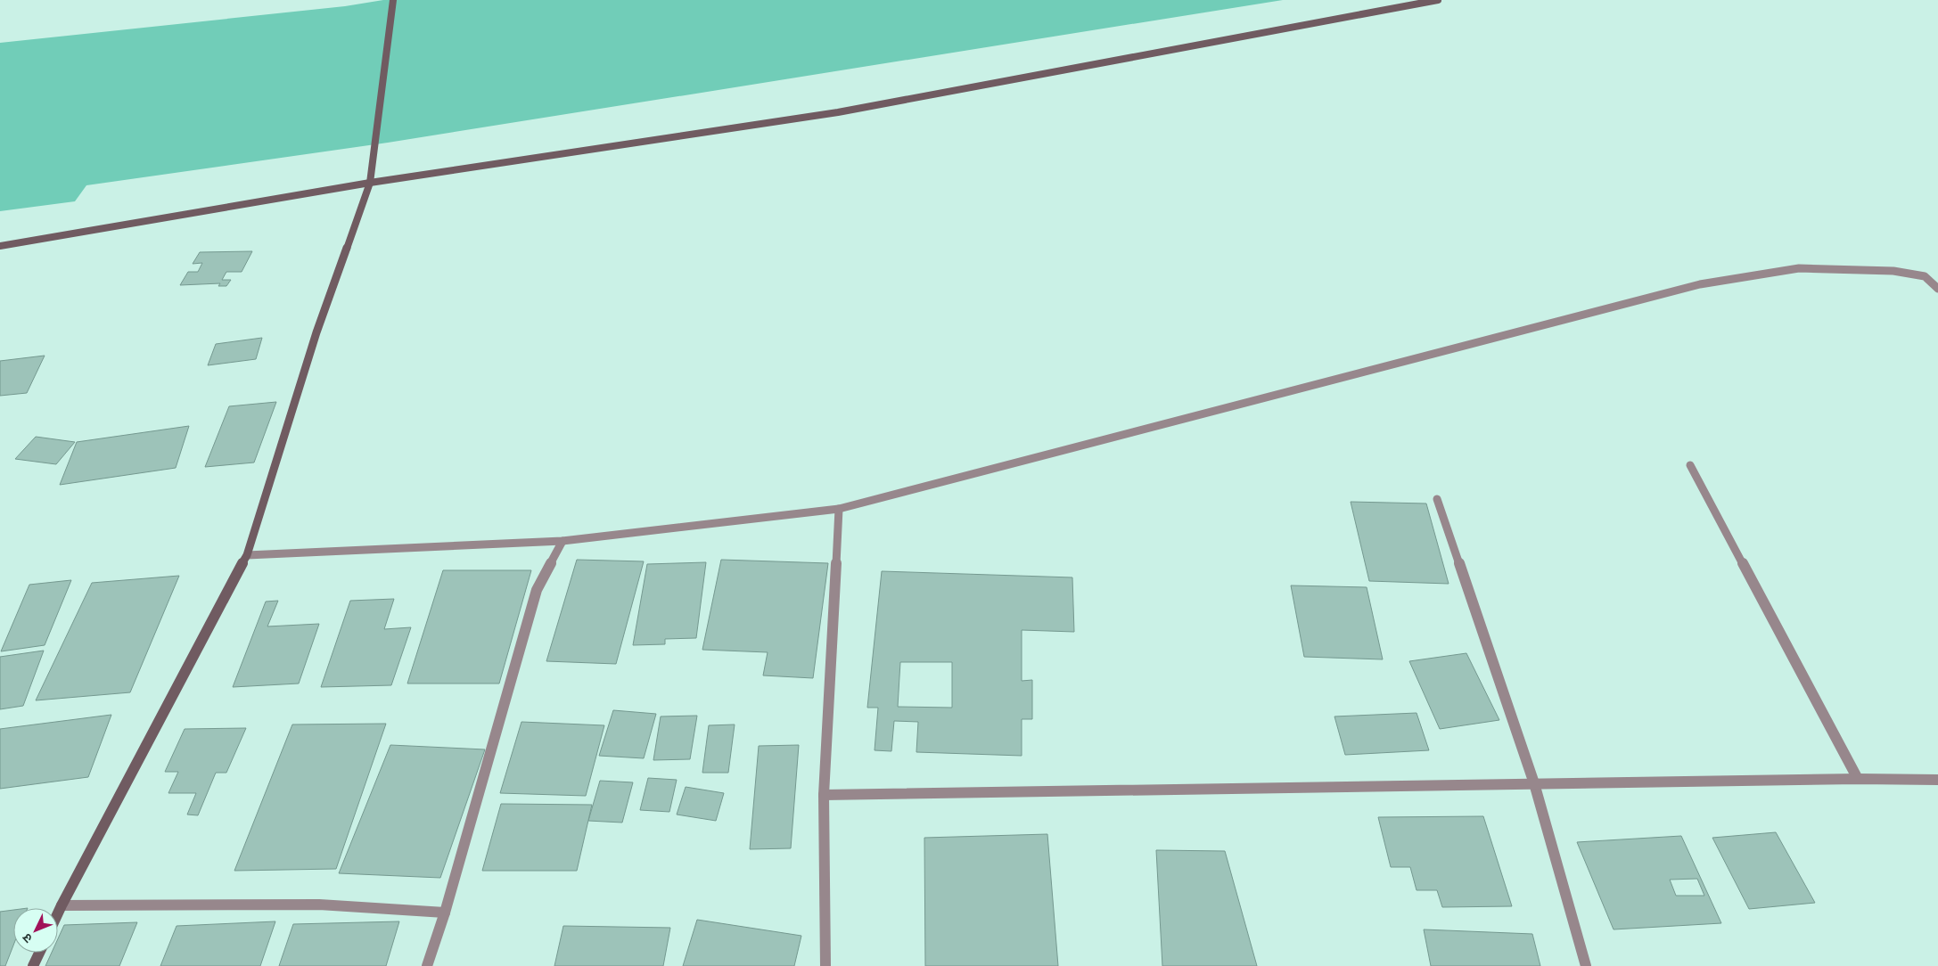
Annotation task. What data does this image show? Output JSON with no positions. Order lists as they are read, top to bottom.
{
  "north": "bottom left"
}
